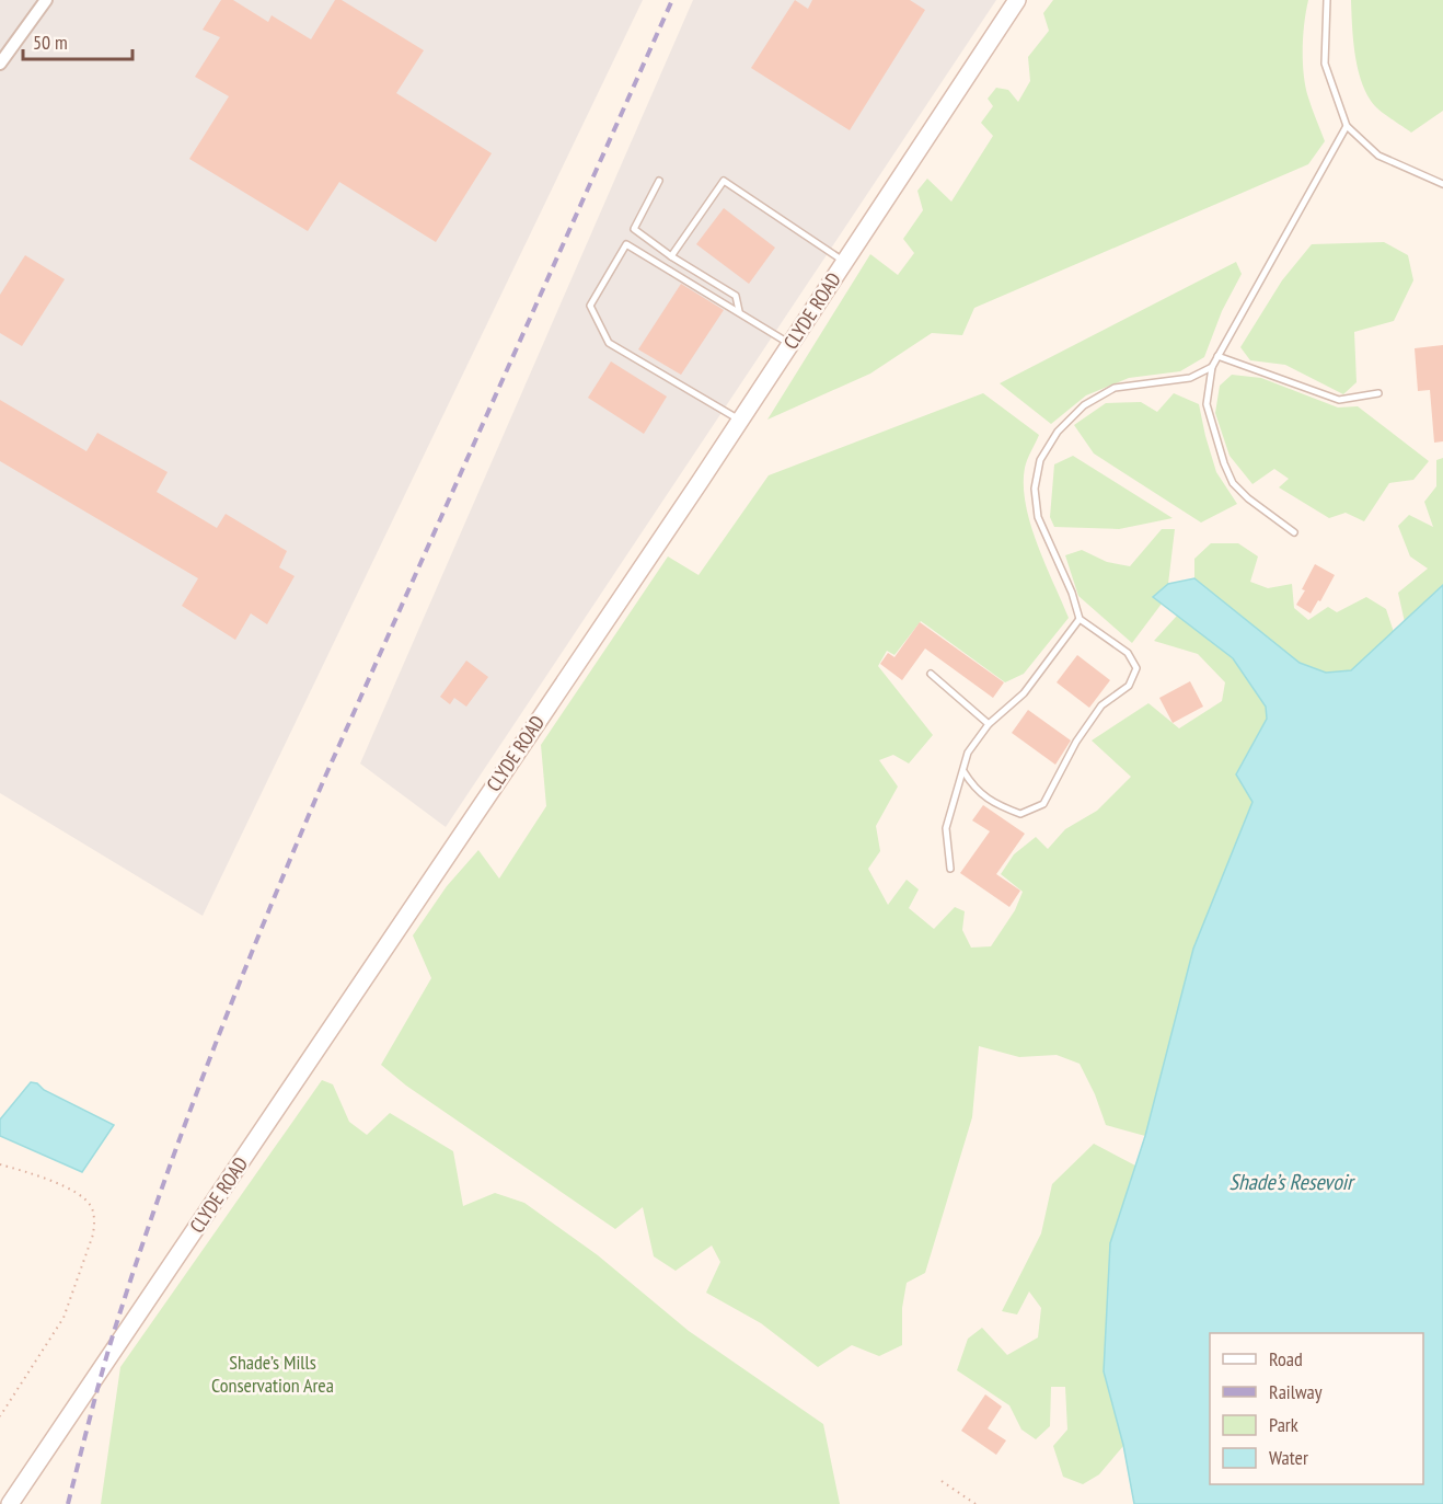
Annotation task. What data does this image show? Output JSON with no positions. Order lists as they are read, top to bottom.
{
  "streets": {
    "main road": ["CLYDE ROAD"]
  },
  "water": ["Shade’s Resevoir"],
  "parks": ["Shade’s Mills Conservation Area"],
  "legend": [
    "Road",
    "Railway",
    "Park",
    "Water"
  ],
  "scale_bar": "50 m"
}
